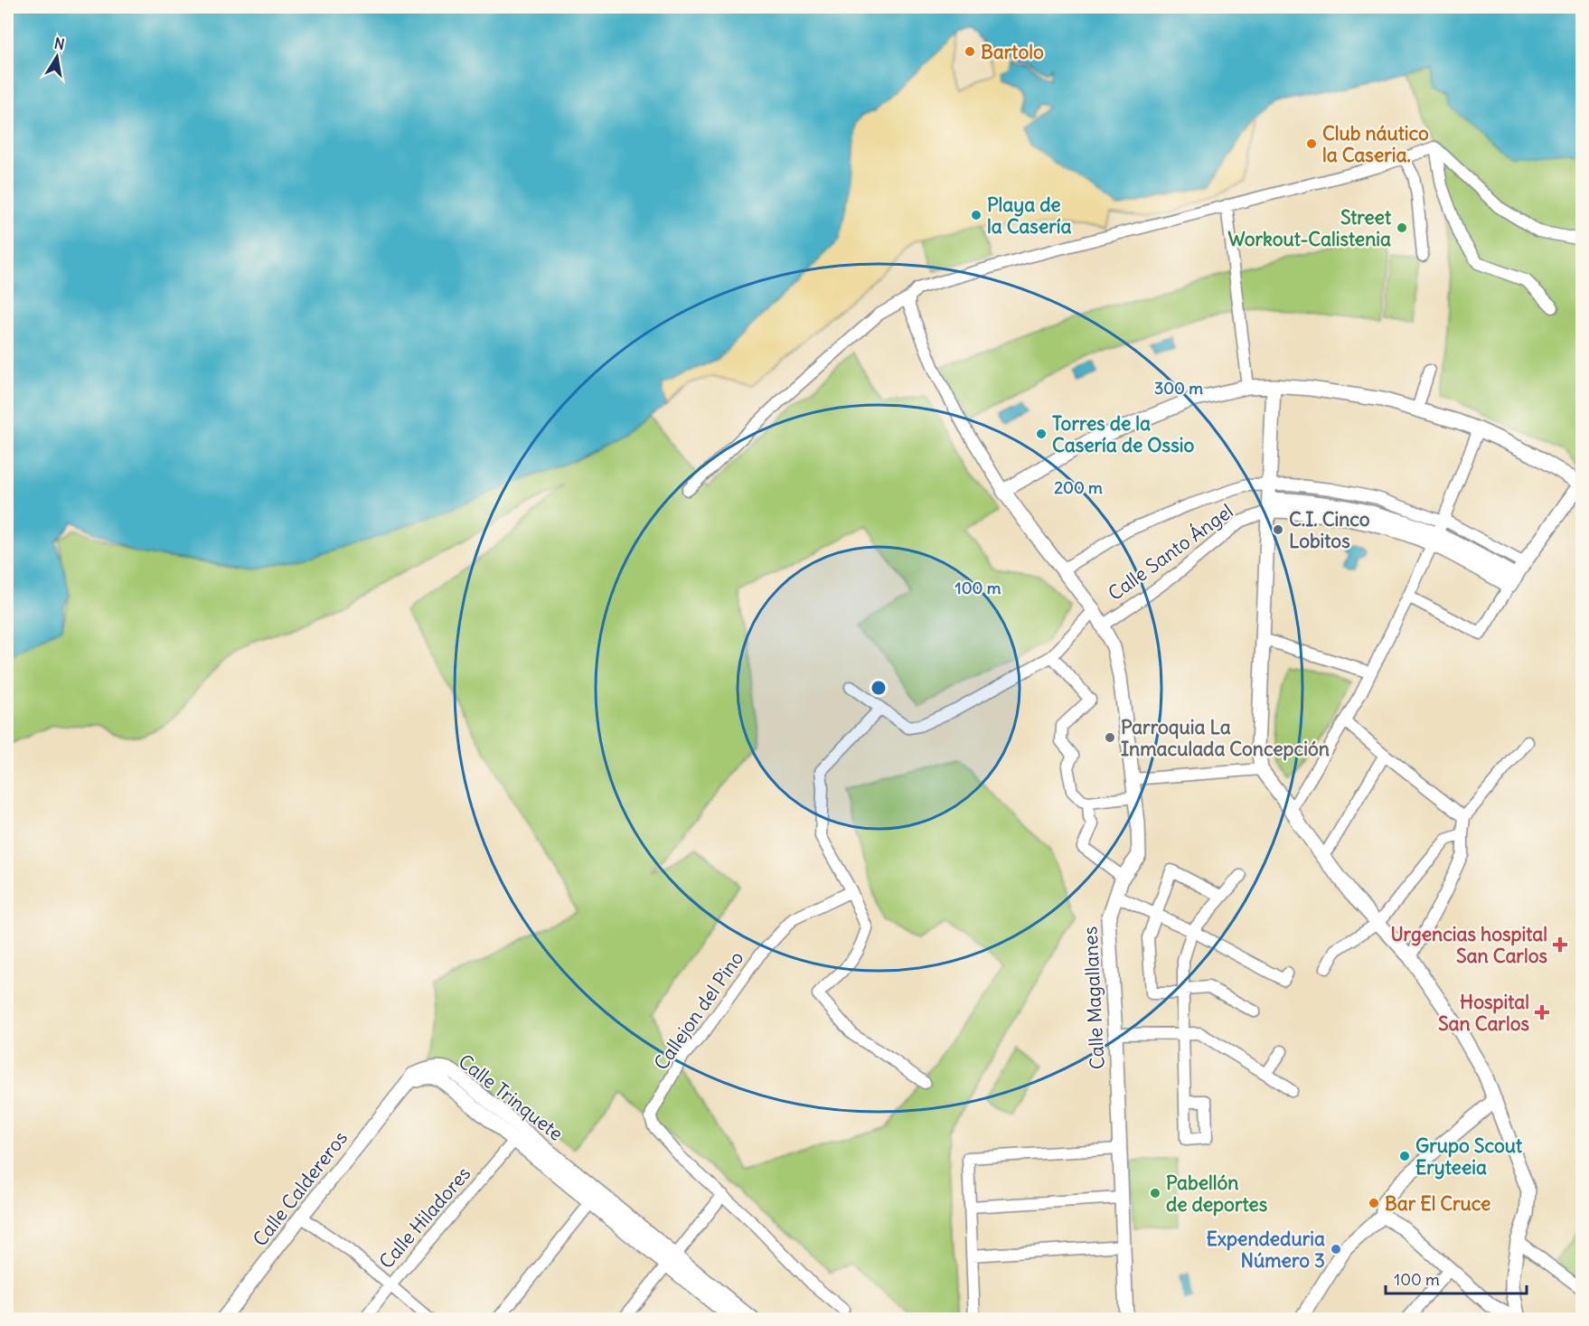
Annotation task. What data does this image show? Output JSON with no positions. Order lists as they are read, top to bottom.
{
  "streets": {
    "street": [
      "Calle Santo Ángel",
      "Calle Magallanes",
      "Callejon del Pino",
      "Calle Trinquete",
      "Calle Caldereros",
      "Calle Hiladores"
    ]
  },
  "crossings": [
    ["Calle Santo Ángel", "Calle Magallanes"],
    ["Calle Trinquete", "Calle Caldereros"],
    ["Calle Trinquete", "Calle Hiladores"]
  ],
  "places": {
    "other": [
      "Bartolo",
      "Club náutico la Caseria.",
      "Playa de la Casería",
      "Street Workout-Calistenia",
      "Torres de la Casería de Ossio",
      "C.I. Cinco Lobitos",
      "Parroquia La Inmaculada Concepción",
      "Grupo Scout Eryteeia",
      "Pabellón de deportes",
      "Bar El Cruce",
      "Expendeduria Número 3"
    ],
    "health": ["Urgencias hospital San Carlos", "Hospital San Carlos"]
  },
  "scale_bar": "100 m",
  "north": "top",
  "rings": ["300 m", "200 m", "100 m"]
}
